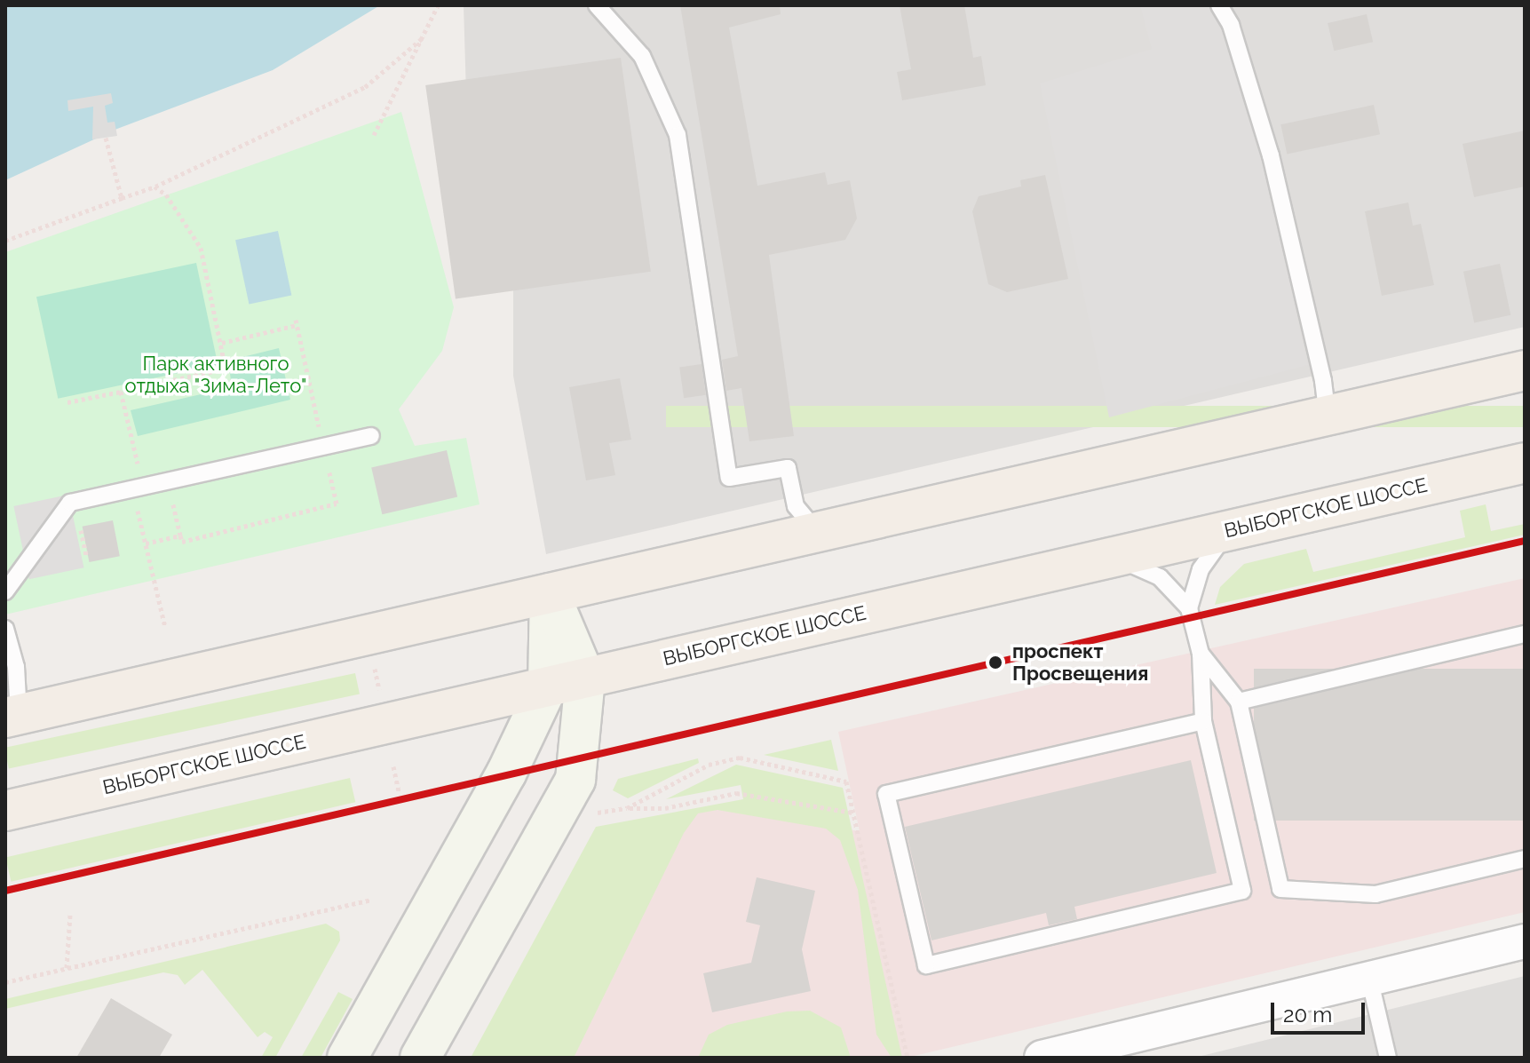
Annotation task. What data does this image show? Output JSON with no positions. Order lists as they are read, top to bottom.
{
  "streets": {
    "main road": ["ВЫБОРГСКОЕ ШОССЕ"]
  },
  "parks": ["Парк активного отдыха \"Зима-Лето\""],
  "places": ["проспект Просвещения"],
  "scale_bar": "20 m"
}
